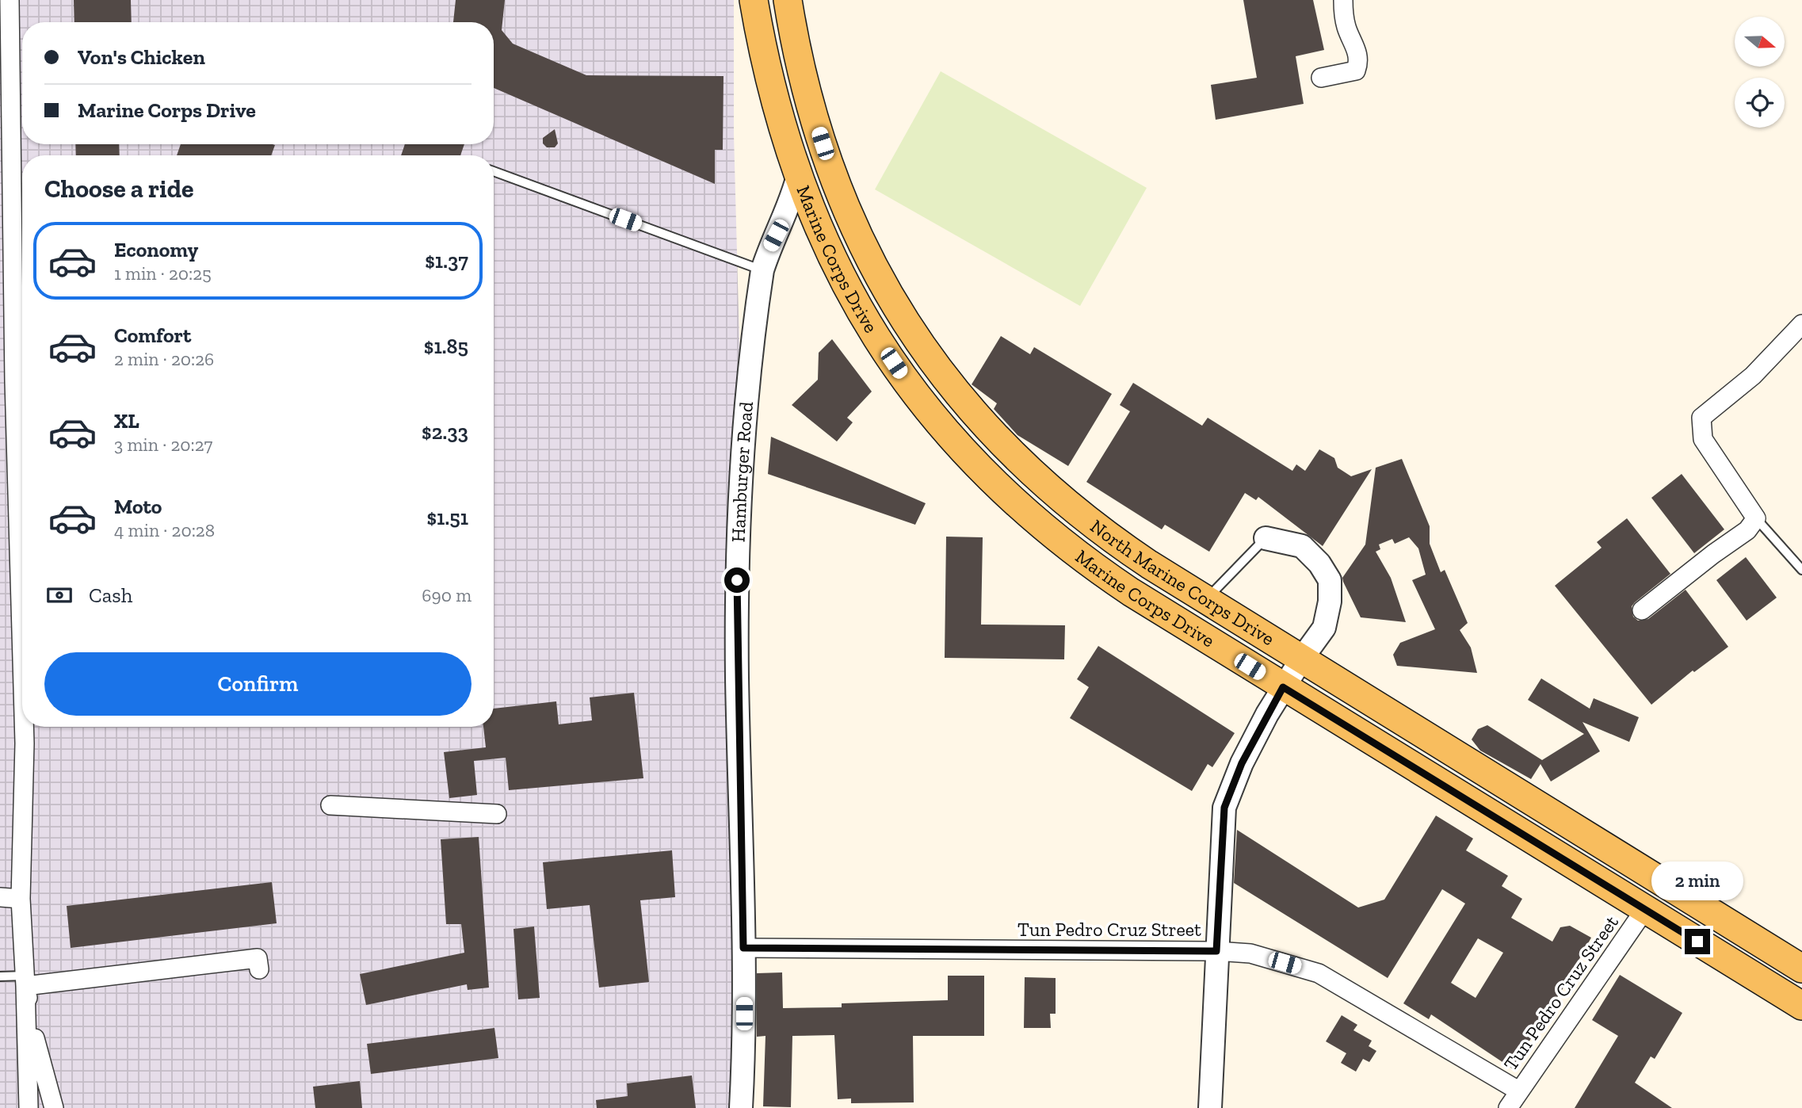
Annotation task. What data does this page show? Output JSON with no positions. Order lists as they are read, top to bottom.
{
  "streets": {
    "main road": ["Marine Corps Drive", "North Marine Corps Drive"],
    "street": ["Hamburger Road", "Tun Pedro Cruz Street"]
  },
  "crossings": [
    ["Marine Corps Drive", "Hamburger Road"],
    ["Marine Corps Drive", "Tun Pedro Cruz Street"],
    ["Hamburger Road", "Tun Pedro Cruz Street"]
  ],
  "north": "right",
  "page": {
    "banner": ["Von's Chicken", "Marine Corps Drive"],
    "heading": "Choose a ride",
    "list": [
      {
        "name": "Economy",
        "note": "1 min · 20:25",
        "value": "$1.37"
      },
      {
        "name": "Comfort",
        "note": "2 min · 20:26",
        "value": "$1.85"
      },
      {
        "name": "XL",
        "note": "3 min · 20:27",
        "value": "$2.33"
      },
      {
        "name": "Moto",
        "note": "4 min · 20:28",
        "value": "$1.51"
      }
    ],
    "pay": ["Cash", "690 m"],
    "buttons": "Confirm",
    "bubble": "2 min"
  }
}
